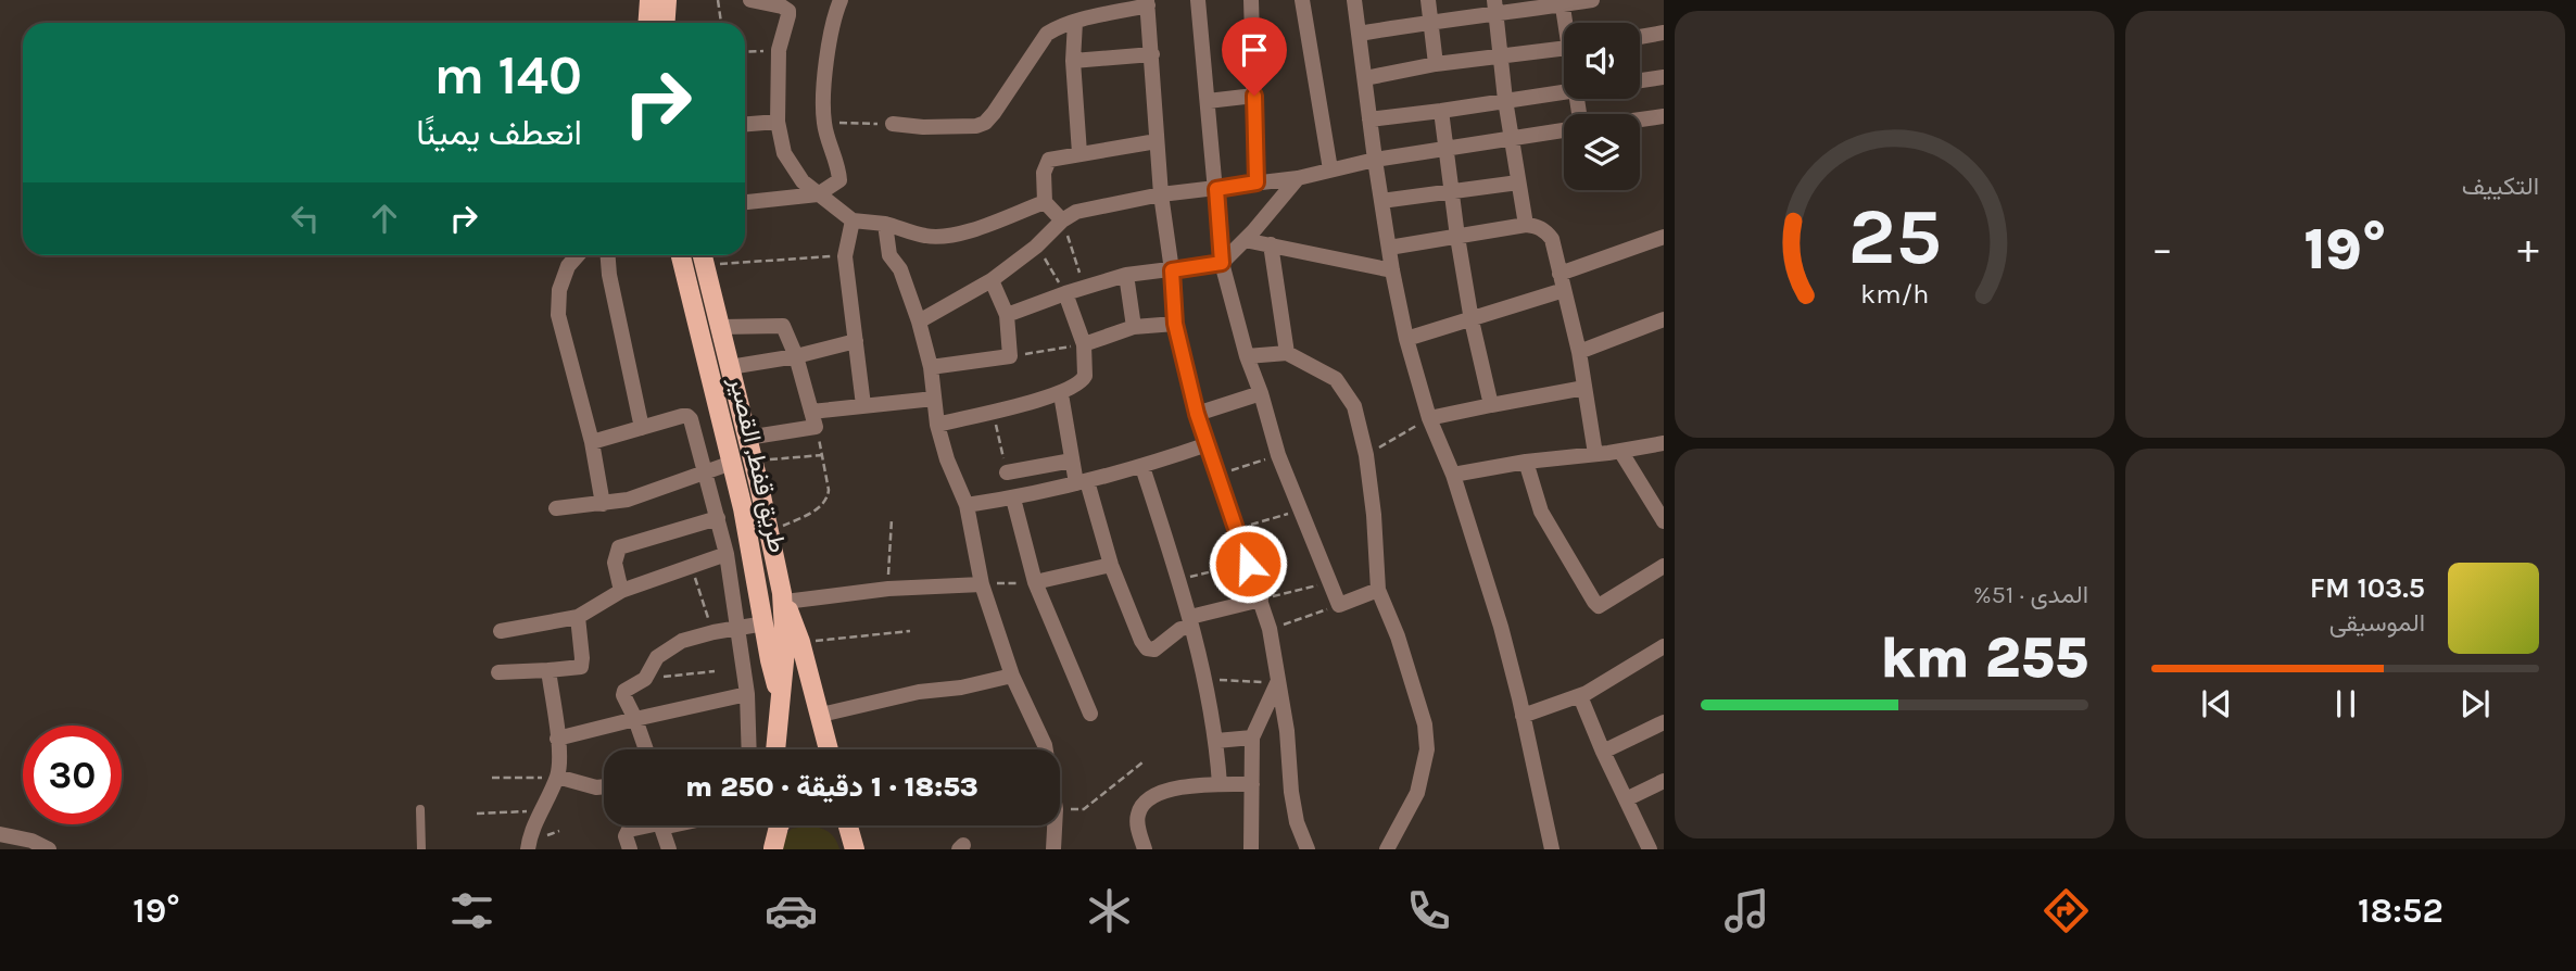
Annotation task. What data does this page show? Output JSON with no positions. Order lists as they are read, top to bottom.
{
  "streets": {
    "main road": ["طريق قفط, القصير"]
  },
  "page": {
    "tile": [
      "التكييف",
      ["المدى · 51%", "255 km"]
    ],
    "turn": ["140 m", "انعطف يمينًا"],
    "heat": ["−", "19°", "+"],
    "song": ["103.5 FM", "الموسيقى"],
    "limit": "30",
    "trip": "18:53 · 1 دقيقة · 250 m",
    "tabs": ["18:52", "19°"],
    "gauge": ["25", "km/h"]
  }
}
